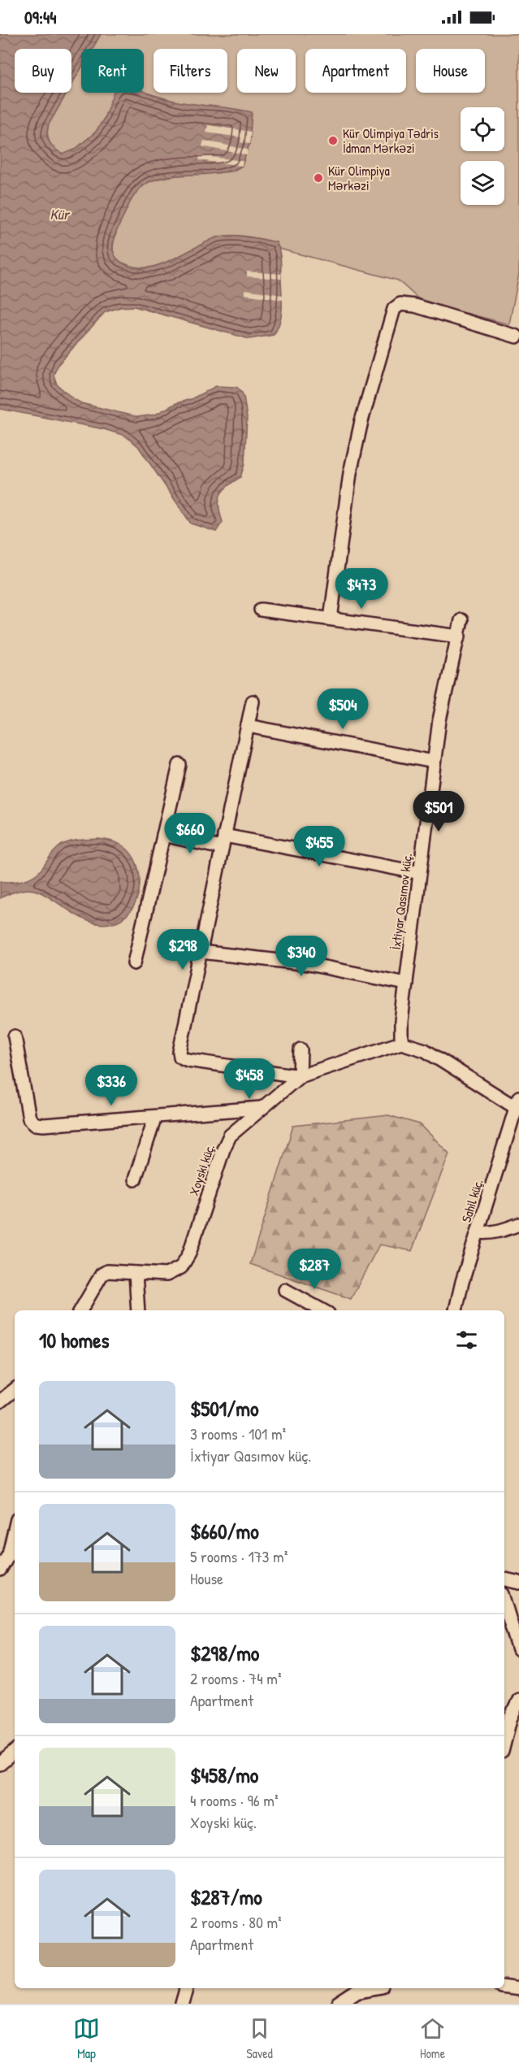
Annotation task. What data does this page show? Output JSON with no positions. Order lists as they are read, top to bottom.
{
  "streets": {
    "street": ["İxtiyar Qasımov küç.", "Xoyski küç.", "Sahil küç."]
  },
  "crossings": [
    ["İxtiyar Qasımov küç.", "Xoyski küç."]
  ],
  "water": ["Kür"],
  "places": ["Kür Olimpiya Tədris İdman Mərkəzi", "Kür Olimpiya Mərkəzi"],
  "page": {
    "status": "09:44",
    "chip": [
      "Buy",
      "Rent",
      "Filters",
      "New",
      "Apartment",
      "House"
    ],
    "price": [
      "$473",
      "$504",
      "$501",
      "$660",
      "$455",
      "$298",
      "$340",
      "$458",
      "$336",
      "$287"
    ],
    "heading": "10 homes",
    "list": [
      {
        "name": "$501/mo",
        "note": "3 rooms · 101 m² · İxtiyar Qasımov küç."
      },
      {
        "name": "$660/mo",
        "note": "5 rooms · 173 m² · House"
      },
      {
        "name": "$298/mo",
        "note": "2 rooms · 74 m² · Apartment"
      },
      {
        "name": "$458/mo",
        "note": "4 rooms · 96 m² · Xoyski küç."
      },
      {
        "name": "$287/mo",
        "note": "2 rooms · 80 m² · Apartment"
      }
    ],
    "tabs": ["Map", "Saved", "Home"]
  }
}
